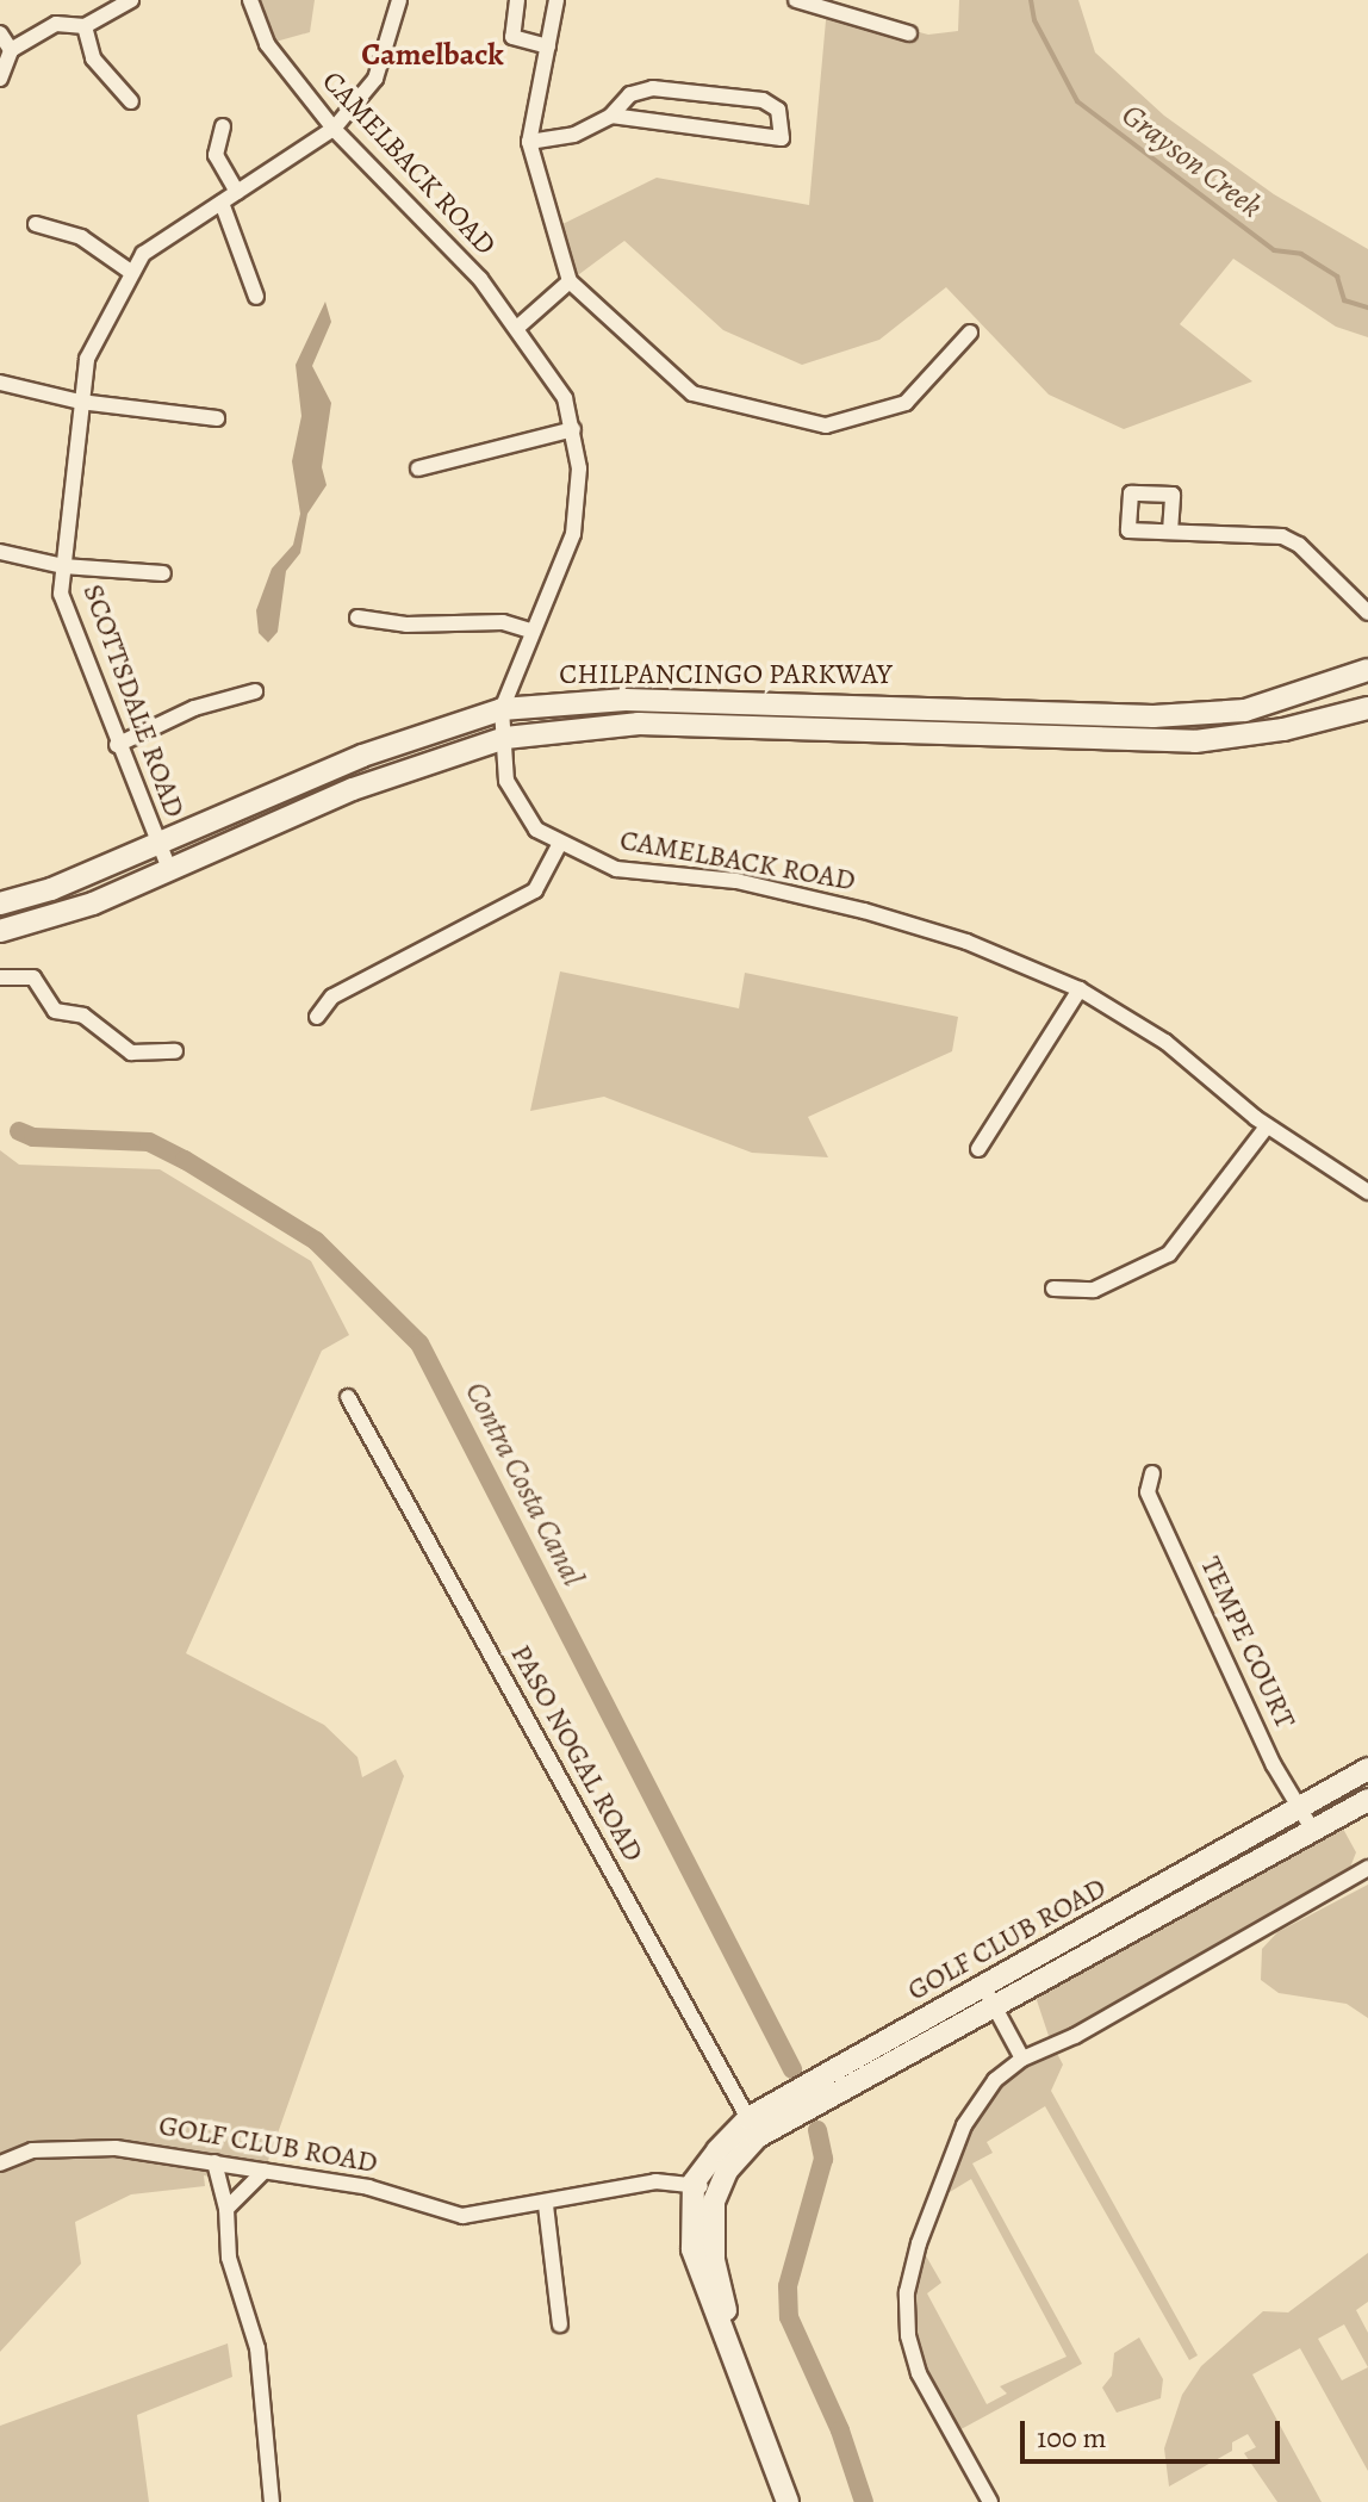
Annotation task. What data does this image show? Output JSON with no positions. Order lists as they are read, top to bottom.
{
  "streets": {
    "street": [
      "CAMELBACK ROAD",
      "CHILPANCINGO PARKWAY",
      "SCOTTSDALE ROAD",
      "TEMPE COURT",
      "PASO NOGAL ROAD",
      "GOLF CLUB ROAD"
    ]
  },
  "crossings": [
    ["CAMELBACK ROAD", "CHILPANCINGO PARKWAY"],
    ["CAMELBACK ROAD", "SCOTTSDALE ROAD"],
    ["CHILPANCINGO PARKWAY", "SCOTTSDALE ROAD"],
    ["TEMPE COURT", "GOLF CLUB ROAD"],
    ["PASO NOGAL ROAD", "GOLF CLUB ROAD"]
  ],
  "districts": ["Camelback"],
  "water": ["Grayson Creek", "Contra Costa Canal"],
  "scale_bar": "100 m"
}
